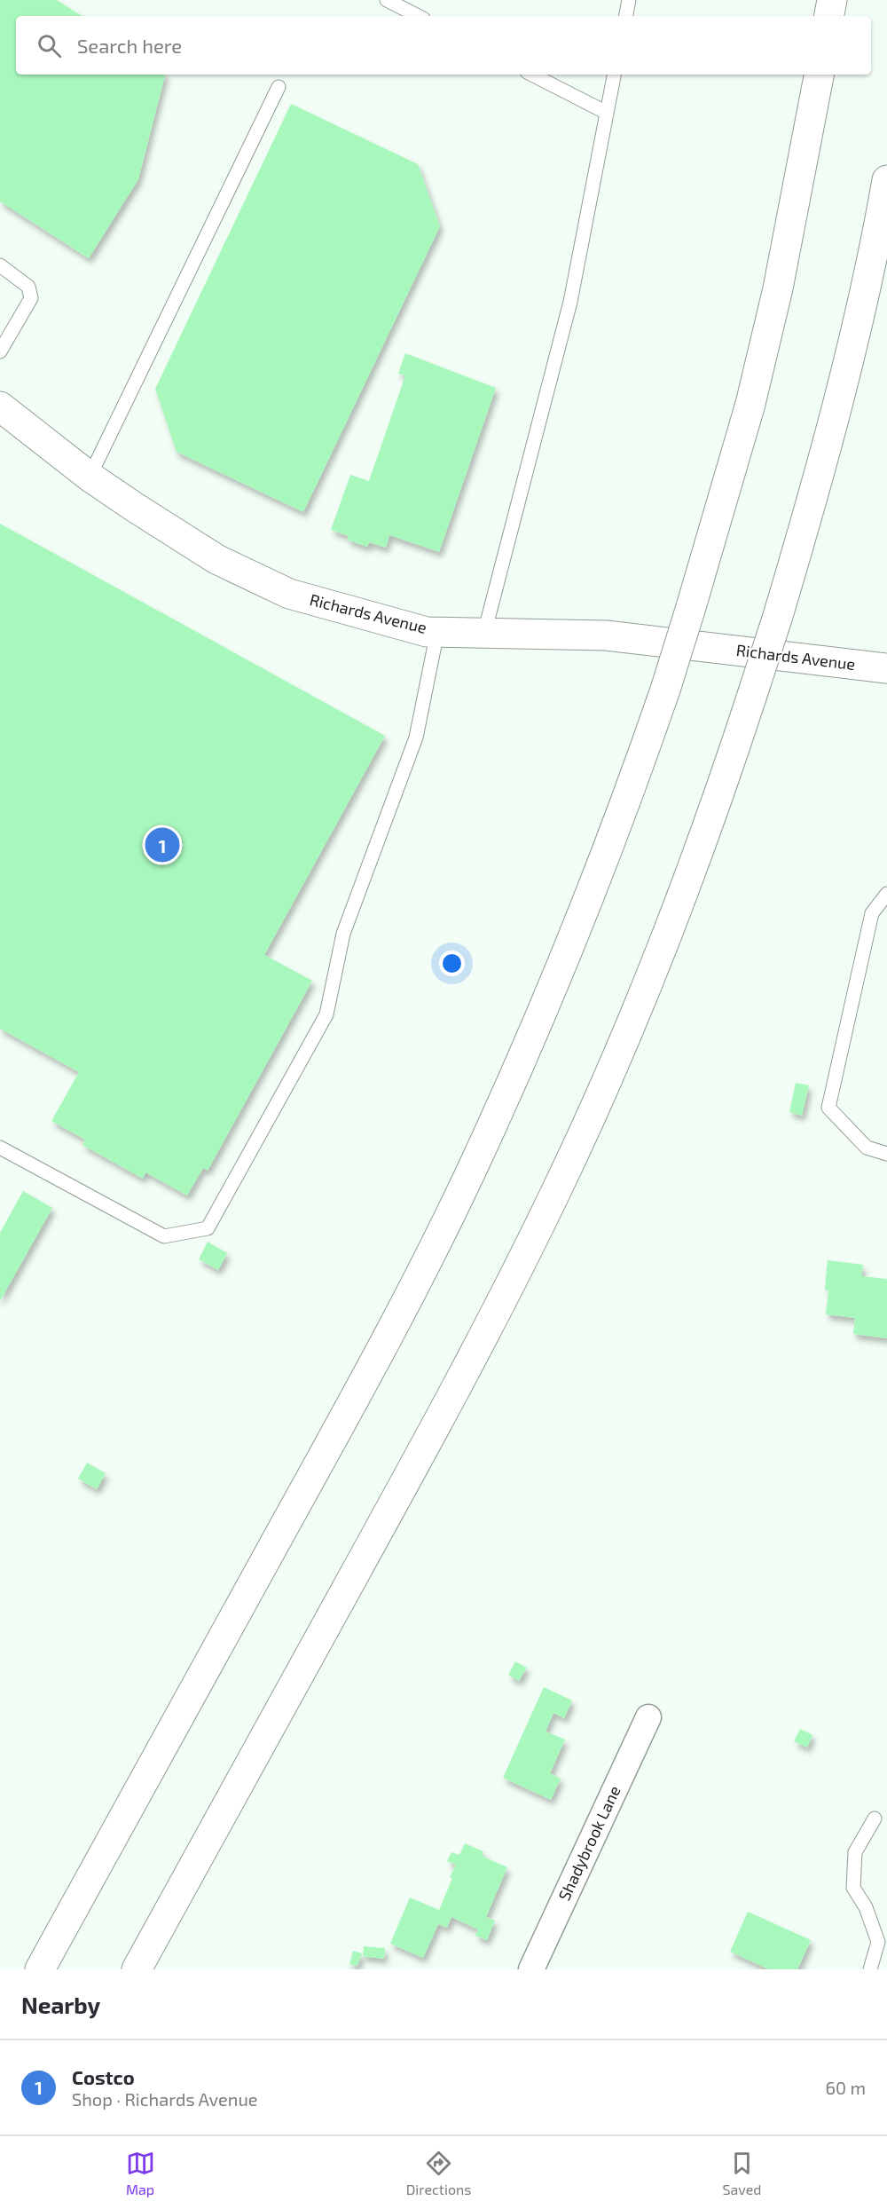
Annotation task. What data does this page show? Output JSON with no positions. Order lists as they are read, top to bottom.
{
  "streets": {
    "main road": ["Richards Avenue"],
    "street": ["Shadybrook Lane"]
  },
  "page": {
    "search": "Search here",
    "pins": "1",
    "heading": "Nearby",
    "list": [
      {
        "mark": "1",
        "name": "Costco",
        "note": "Shop · Richards Avenue",
        "value": "60 m"
      }
    ],
    "nav": ["Map", "Directions", "Saved"]
  }
}
